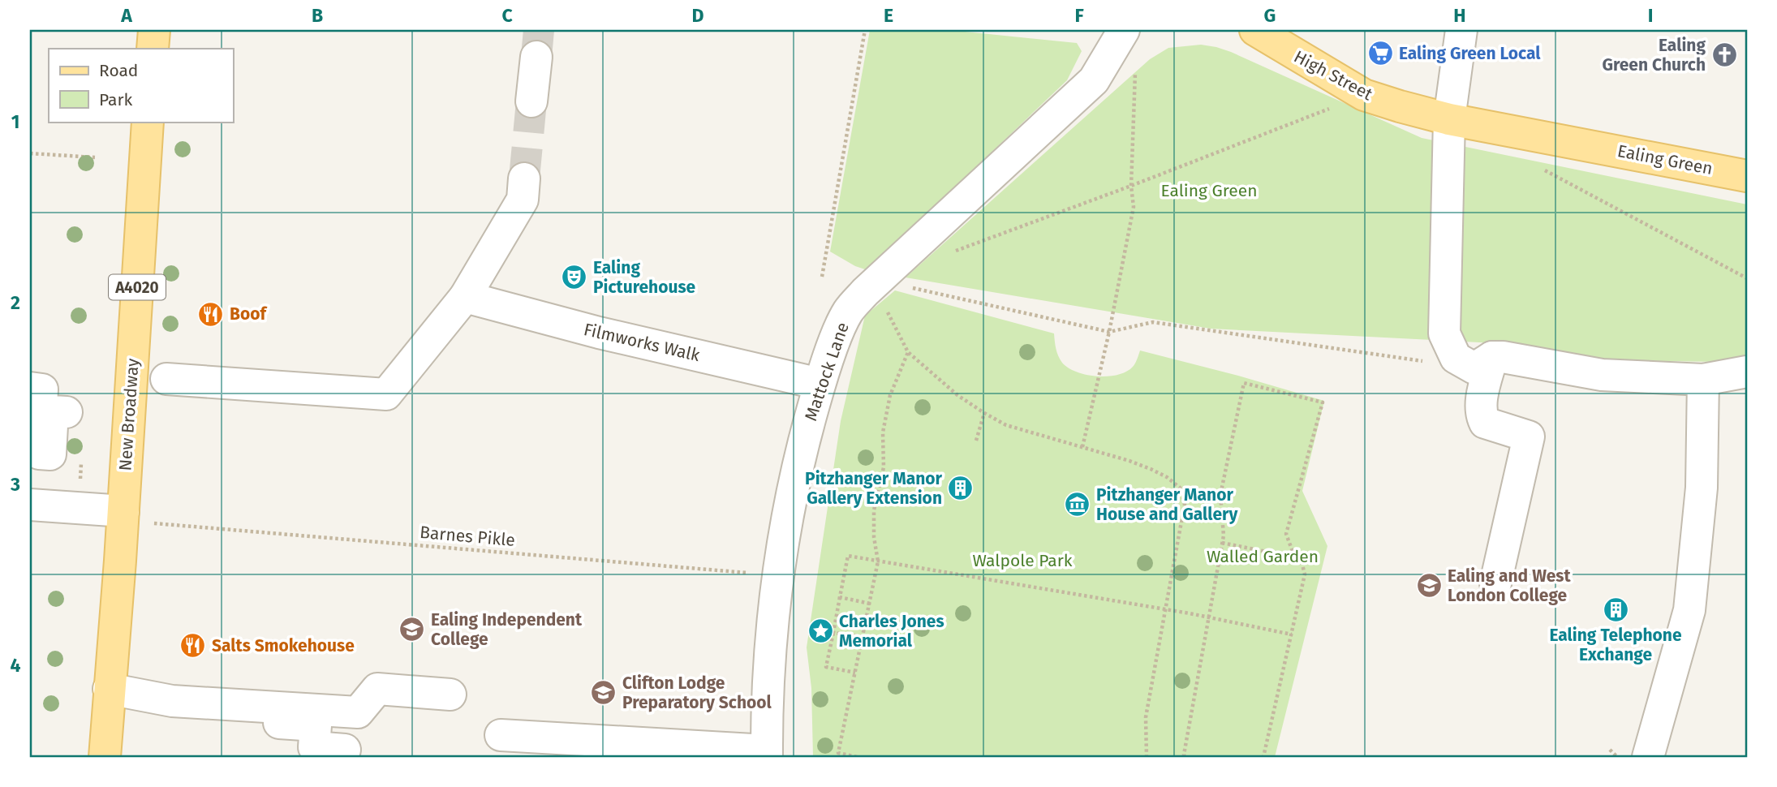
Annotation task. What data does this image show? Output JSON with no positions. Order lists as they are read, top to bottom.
{
  "streets": {
    "main road": [
      "High Street",
      "Ealing Green",
      "A4020",
      "New Broadway"
    ],
    "street": ["Filmworks Walk", "Mattock Lane"],
    "path": ["Barnes Pikle"]
  },
  "crossings": [
    ["High Street", "Ealing Green"],
    ["A4020", "New Broadway"],
    ["Filmworks Walk", "Mattock Lane"],
    ["Mattock Lane", "Barnes Pikle"]
  ],
  "parks": ["Ealing Green", "Walled Garden", "Walpole Park"],
  "places": {
    "supermarket": ["Ealing Green Local"],
    "church": ["Ealing Green Church"],
    "theatre": ["Ealing Picturehouse"],
    "restaurant": ["Boof", "Salts Smokehouse"],
    "building": ["Pitzhanger Manor Gallery Extension", "Ealing Telephone Exchange"],
    "museum": ["Pitzhanger Manor House and Gallery"],
    "school or university": ["Ealing and West London College", "Ealing Independent College", "Clifton Lodge Preparatory School"],
    "place": ["Charles Jones Memorial"]
  },
  "legend": ["Road", "Park"],
  "grid": {
    "columns": [
      "A",
      "B",
      "C",
      "D",
      "E",
      "F",
      "G",
      "H",
      "I"
    ],
    "rows": [
      "1",
      "2",
      "3",
      "4"
    ]
  }
}
